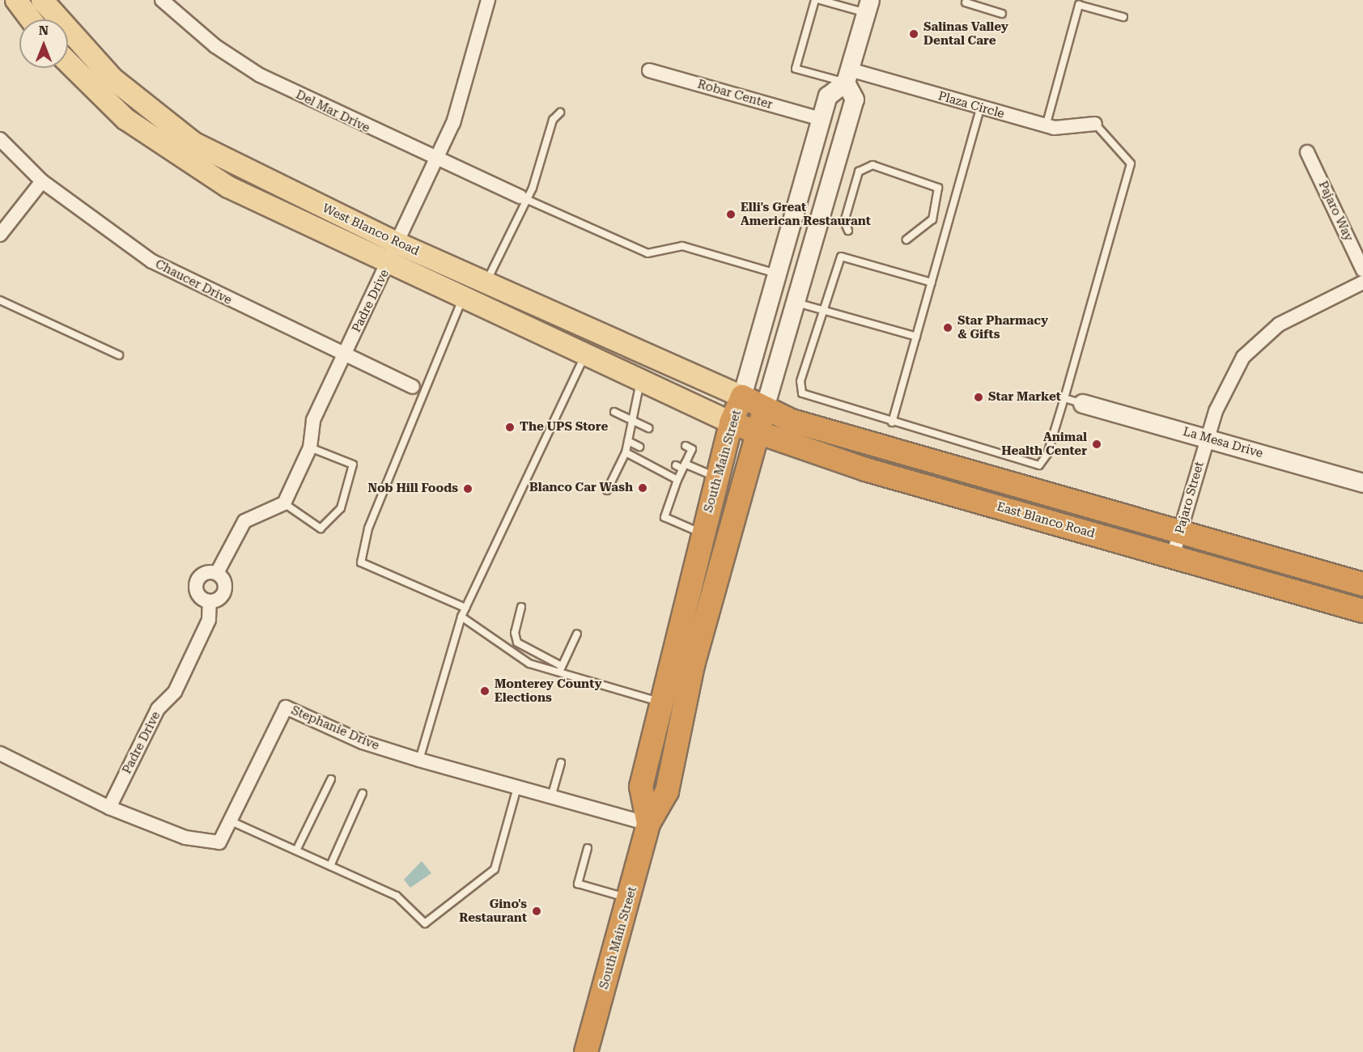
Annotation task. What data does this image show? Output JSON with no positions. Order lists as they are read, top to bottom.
{
  "streets": {
    "highway": ["South Main Street", "East Blanco Road"],
    "main road": ["West Blanco Road", "La Mesa Drive"],
    "street": [
      "Robar Center",
      "Plaza Circle",
      "Del Mar Drive",
      "Pajaro Way",
      "Chaucer Drive",
      "Padre Drive",
      "Pajaro Street",
      "Stephanie Drive"
    ]
  },
  "crossings": [
    ["Robar Center", "South Main Street"],
    ["Plaza Circle", "South Main Street"],
    ["Del Mar Drive", "Padre Drive"],
    ["West Blanco Road", "Padre Drive"],
    ["West Blanco Road", "South Main Street"],
    ["West Blanco Road", "East Blanco Road"],
    ["Chaucer Drive", "Padre Drive"],
    ["Padre Drive", "Stephanie Drive"],
    ["La Mesa Drive", "Pajaro Street"],
    ["South Main Street", "East Blanco Road"],
    ["South Main Street", "Stephanie Drive"],
    ["Pajaro Street", "East Blanco Road"]
  ],
  "places": [
    "Salinas Valley Dental Care",
    "Elli's Great American Restaurant",
    "Star Pharmacy & Gifts",
    "Star Market",
    "The UPS Store",
    "Animal Health Center",
    "Blanco Car Wash",
    "Nob Hill Foods",
    "Monterey County Elections",
    "Gino's Restaurant"
  ],
  "north": "top"
}
